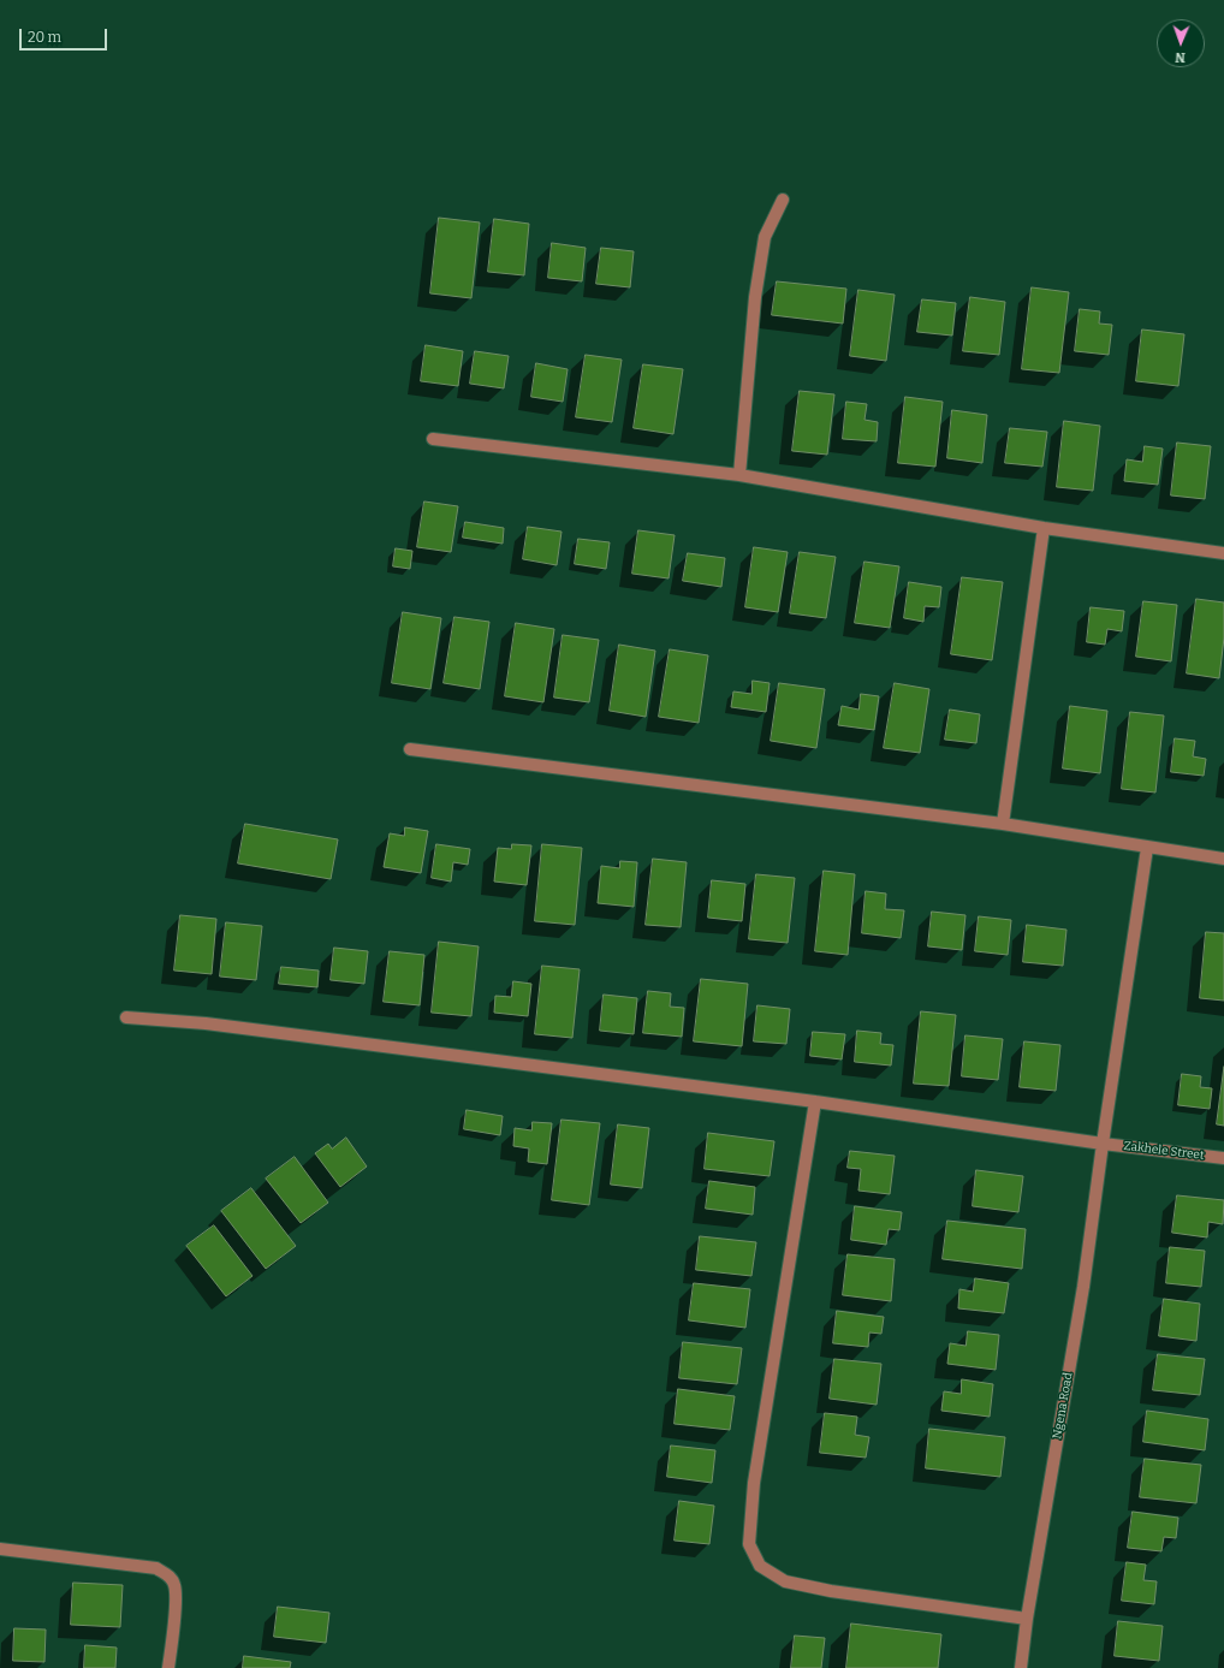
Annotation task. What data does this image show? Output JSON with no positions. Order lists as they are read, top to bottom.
{
  "streets": {
    "street": ["Zakhele Street", "Ngena Road"]
  },
  "crossings": [
    ["Zakhele Street", "Ngena Road"]
  ],
  "scale_bar": "20 m",
  "north": "bottom"
}
